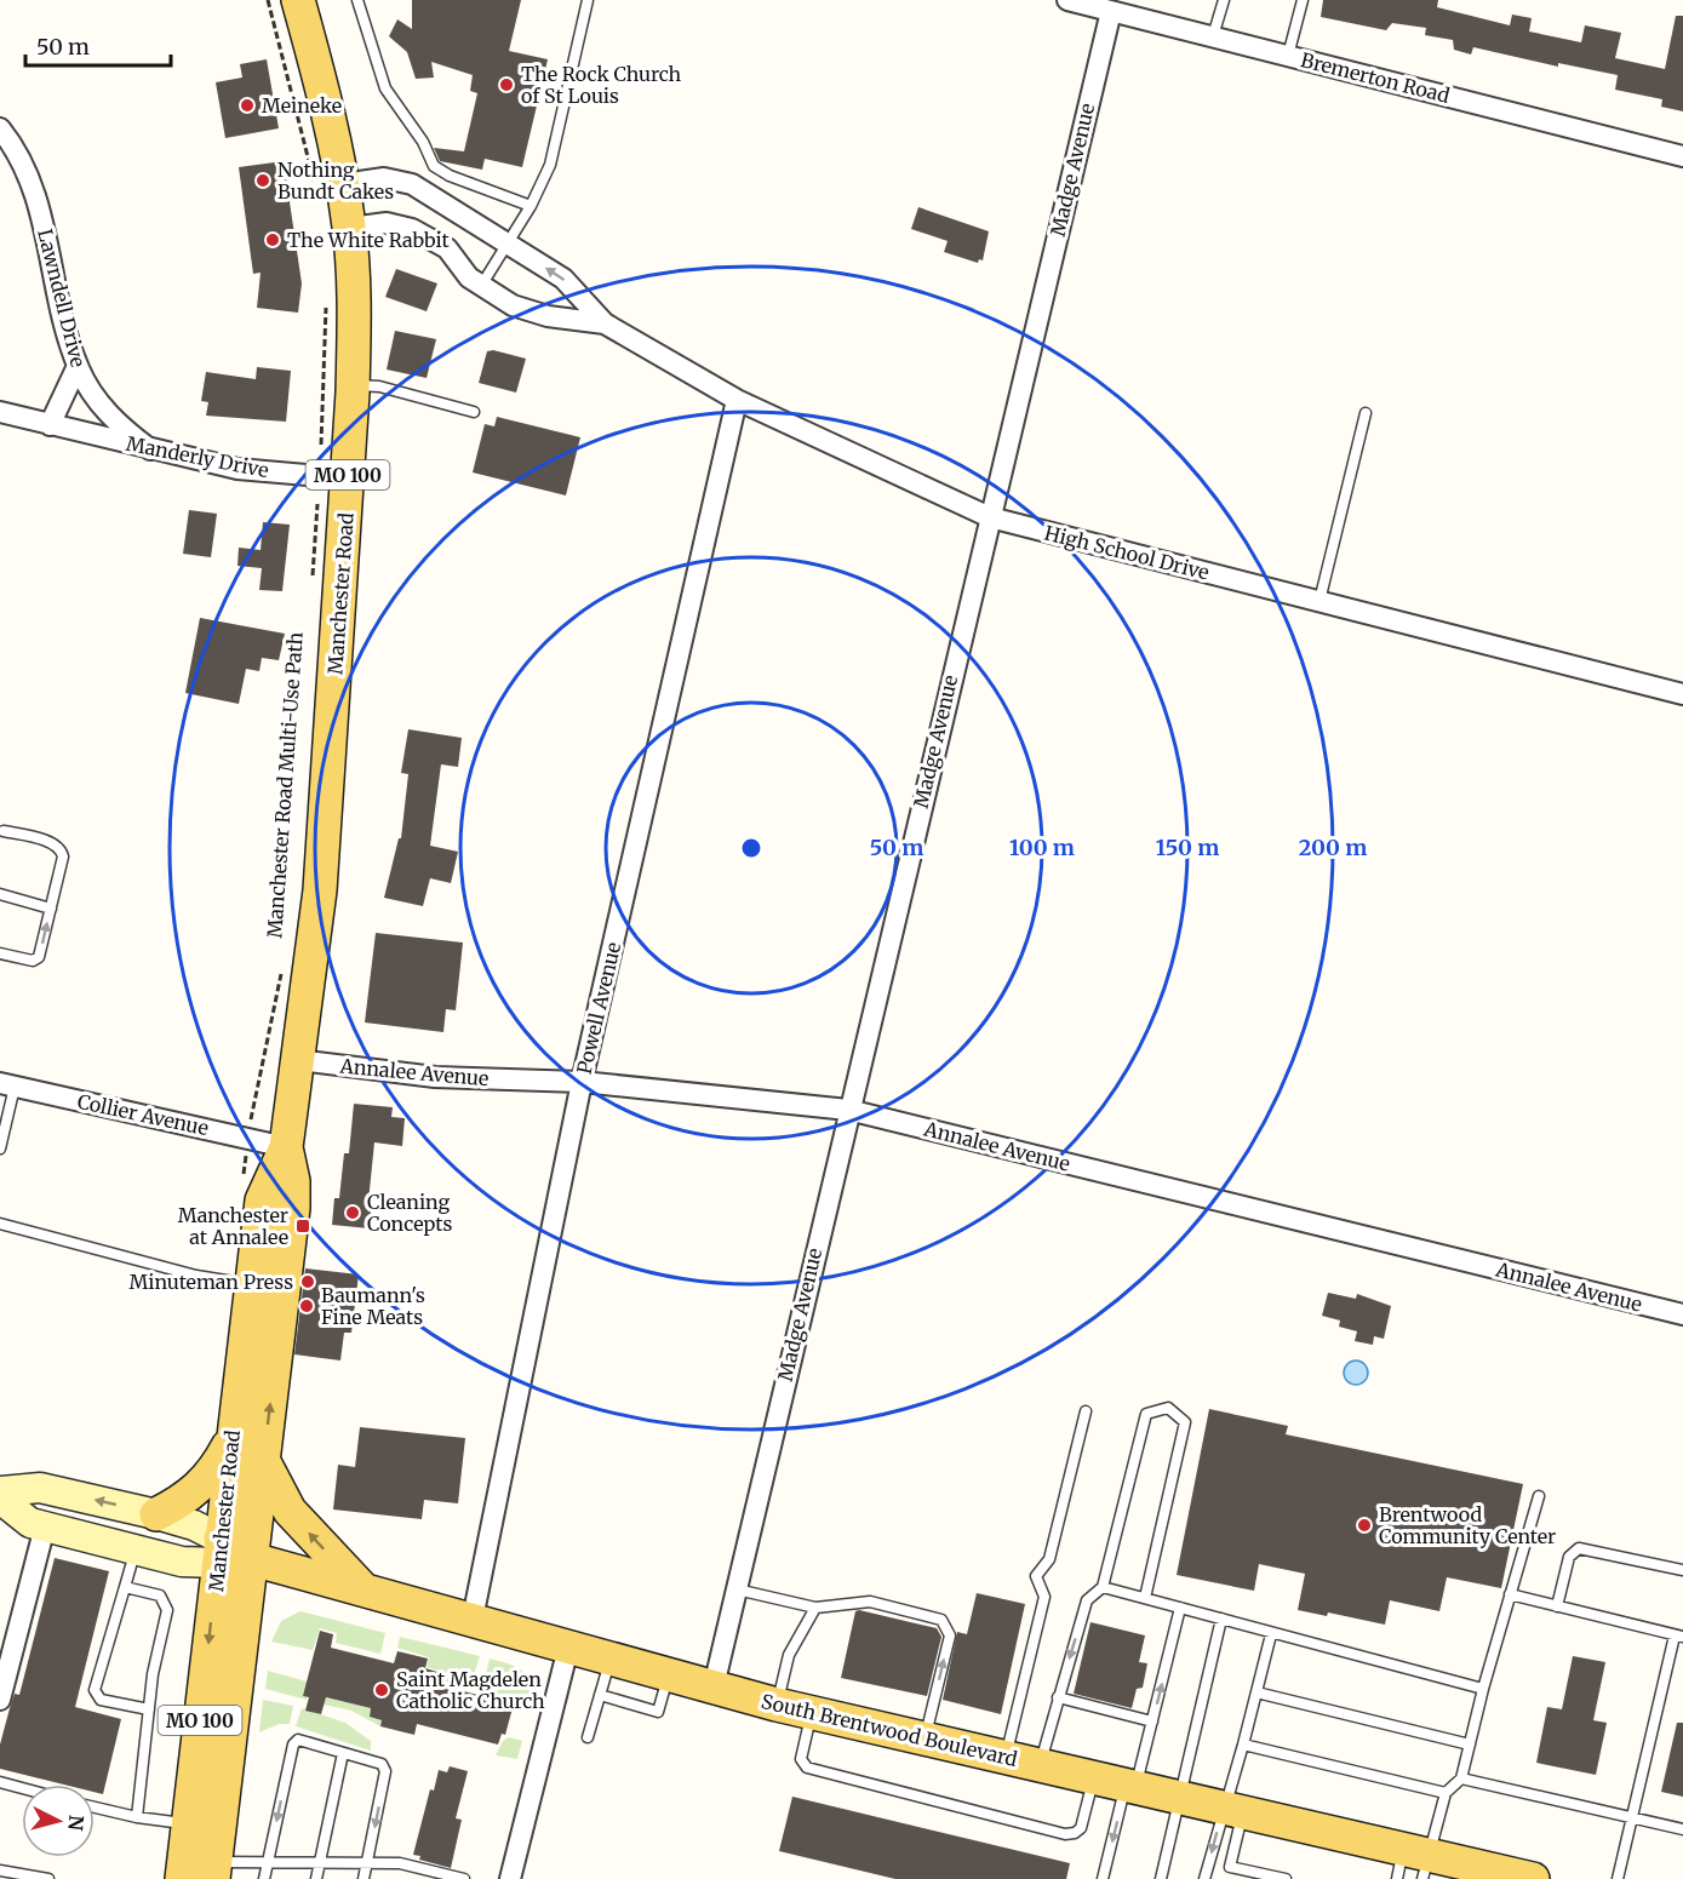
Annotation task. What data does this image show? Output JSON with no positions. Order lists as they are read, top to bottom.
{
  "streets": {
    "main road": ["MO 100", "Manchester Road", "South Brentwood Boulevard"],
    "street": [
      "Bremerton Road",
      "Madge Avenue",
      "Lawndell Drive",
      "Manderly Drive",
      "High School Drive",
      "Powell Avenue",
      "Annalee Avenue",
      "Collier Avenue"
    ],
    "path": ["Manchester Road Multi-Use Path"]
  },
  "crossings": [
    ["Bremerton Road", "Madge Avenue"],
    ["Madge Avenue", "High School Drive"],
    ["Madge Avenue", "Annalee Avenue"],
    ["Madge Avenue", "South Brentwood Boulevard"],
    ["Lawndell Drive", "Manderly Drive"],
    ["Manderly Drive", "Manchester Road"],
    ["High School Drive", "Manchester Road"],
    ["High School Drive", "Powell Avenue"],
    ["Manchester Road", "Annalee Avenue"],
    ["Manchester Road", "Collier Avenue"],
    ["Manchester Road", "South Brentwood Boulevard"],
    ["Powell Avenue", "Annalee Avenue"],
    ["Powell Avenue", "South Brentwood Boulevard"]
  ],
  "places": {
    "other": [
      "The Rock Church of St Louis",
      "Meineke",
      "Nothing Bundt Cakes",
      "The White Rabbit",
      "Cleaning Concepts",
      "Minuteman Press",
      "Baumann's Fine Meats",
      "Brentwood Community Center",
      "Saint Magdelen Catholic Church"
    ],
    "transit": ["Manchester at Annalee"]
  },
  "scale_bar": "50 m",
  "north": "right",
  "rings": [
    "50 m",
    "100 m",
    "150 m",
    "200 m"
  ]
}
